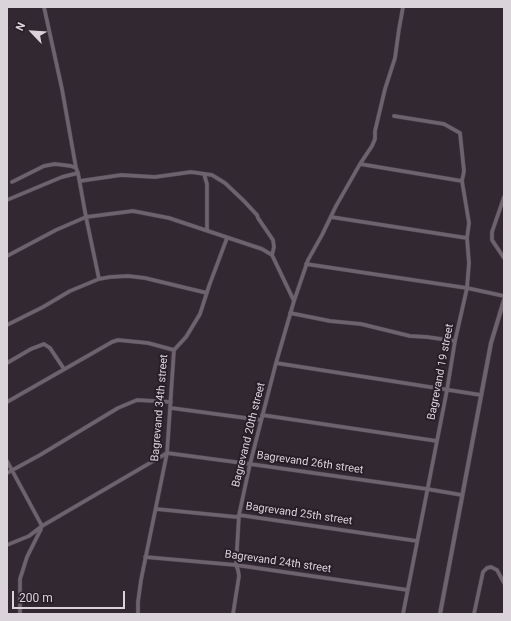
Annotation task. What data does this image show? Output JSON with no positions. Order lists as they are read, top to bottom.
{
  "streets": {
    "street": [
      "Bagrevand 19 street",
      "Bagrevand 34th street",
      "Bagrevand 20th street",
      "Bagrevand 26th street",
      "Bagrevand 25th street",
      "Bagrevand 24th street"
    ]
  },
  "crossings": [
    ["Bagrevand 19 street", "Bagrevand 26th street"],
    ["Bagrevand 19 street", "Bagrevand 25th street"],
    ["Bagrevand 19 street", "Bagrevand 24th street"],
    ["Bagrevand 34th street", "Bagrevand 26th street"],
    ["Bagrevand 34th street", "Bagrevand 25th street"],
    ["Bagrevand 34th street", "Bagrevand 24th street"],
    ["Bagrevand 20th street", "Bagrevand 26th street"],
    ["Bagrevand 20th street", "Bagrevand 25th street"],
    ["Bagrevand 20th street", "Bagrevand 24th street"]
  ],
  "scale_bar": "200 m",
  "north": "top left"
}
